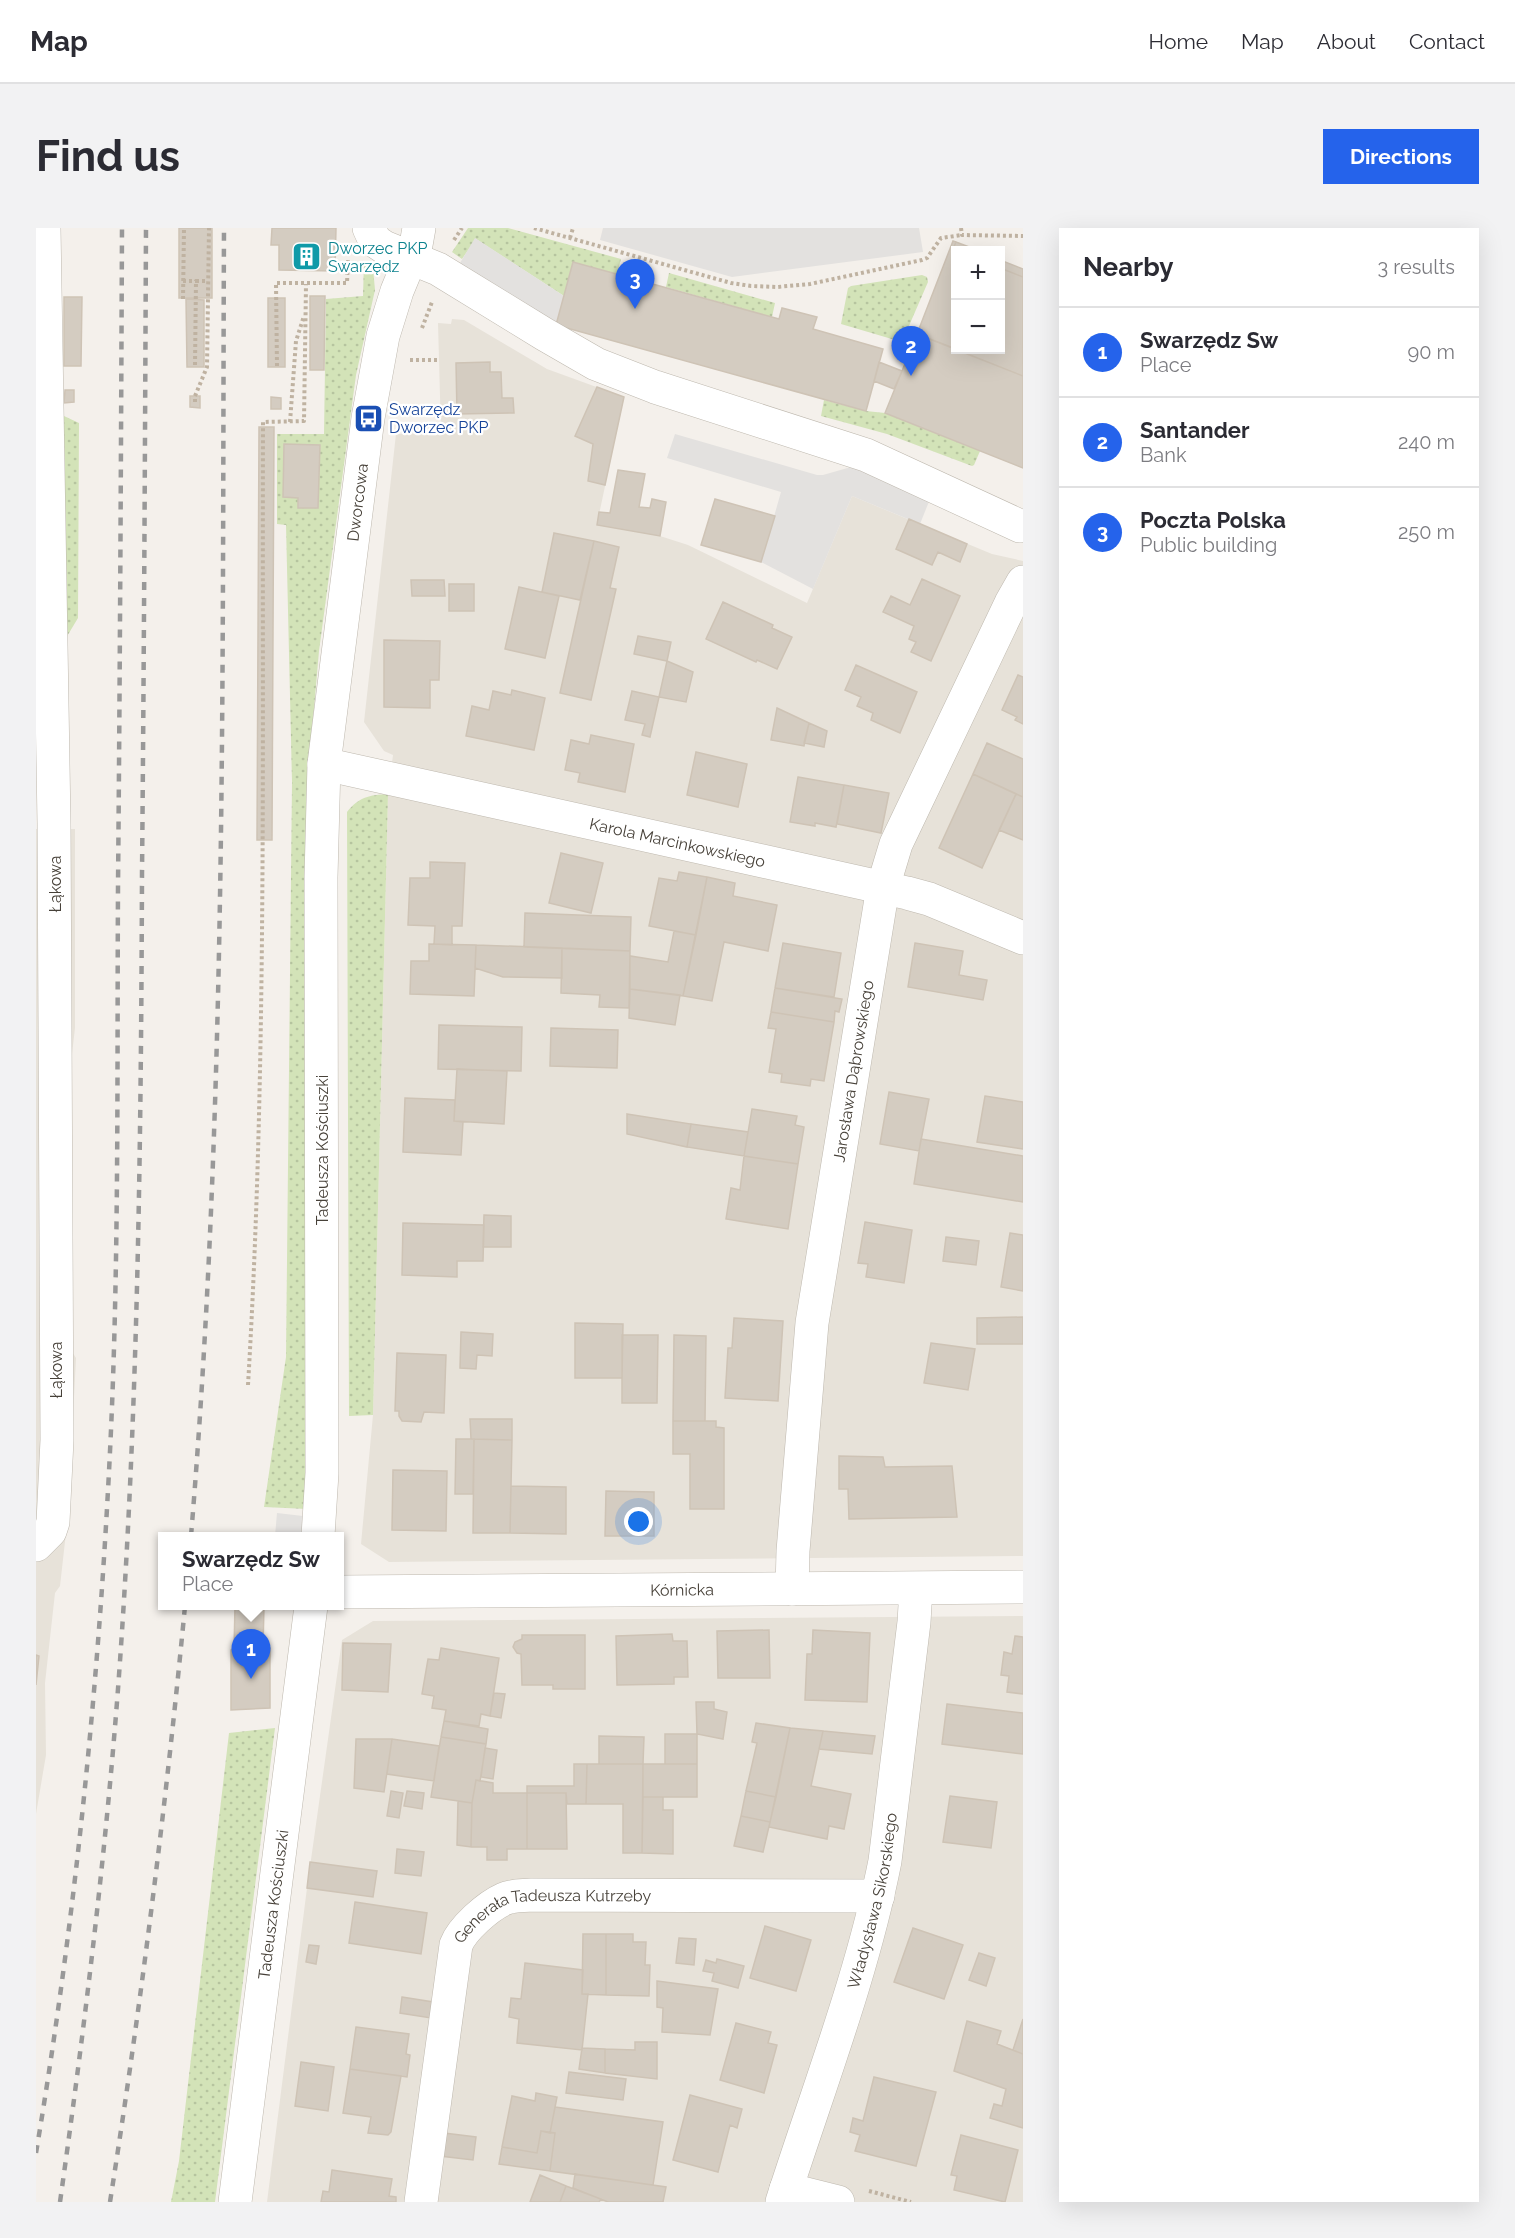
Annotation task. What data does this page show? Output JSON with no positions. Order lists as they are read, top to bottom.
{
  "streets": {
    "street": [
      "Dworcowa",
      "Karola Marcinkowskiego",
      "Łąkowa",
      "Jarosława Dąbrowskiego",
      "Tadeusza Kościuszki",
      "Kórnicka",
      "Władysława Sikorskiego",
      "Generała Tadeusza Kutrzeby"
    ]
  },
  "crossings": [
    ["Dworcowa", "Karola Marcinkowskiego"],
    ["Dworcowa", "Tadeusza Kościuszki"],
    ["Karola Marcinkowskiego", "Jarosława Dąbrowskiego"],
    ["Karola Marcinkowskiego", "Tadeusza Kościuszki"],
    ["Jarosława Dąbrowskiego", "Kórnicka"],
    ["Kórnicka", "Władysława Sikorskiego"],
    ["Władysława Sikorskiego", "Generała Tadeusza Kutrzeby"]
  ],
  "places": {
    "building": ["Dworzec PKP Swarzędz"],
    "bus stop": ["Swarzędz Dworzec PKP"]
  },
  "page": {
    "header": "Map",
    "nav": [
      "Home",
      "Map",
      "About",
      "Contact"
    ],
    "buttons": "Directions",
    "title": "Find us",
    "heading": ["Nearby", "3 results"],
    "map_buttons": ["+", "−"],
    "pins": ["3", "2", "1"],
    "list": [
      {
        "mark": "1",
        "name": "Swarzędz Sw",
        "note": "Place",
        "value": "90 m"
      },
      {
        "mark": "2",
        "name": "Santander",
        "note": "Bank",
        "value": "240 m"
      },
      {
        "mark": "3",
        "name": "Poczta Polska",
        "note": "Public building",
        "value": "250 m"
      }
    ],
    "popup": ["Swarzędz Sw", "Place"]
  }
}
